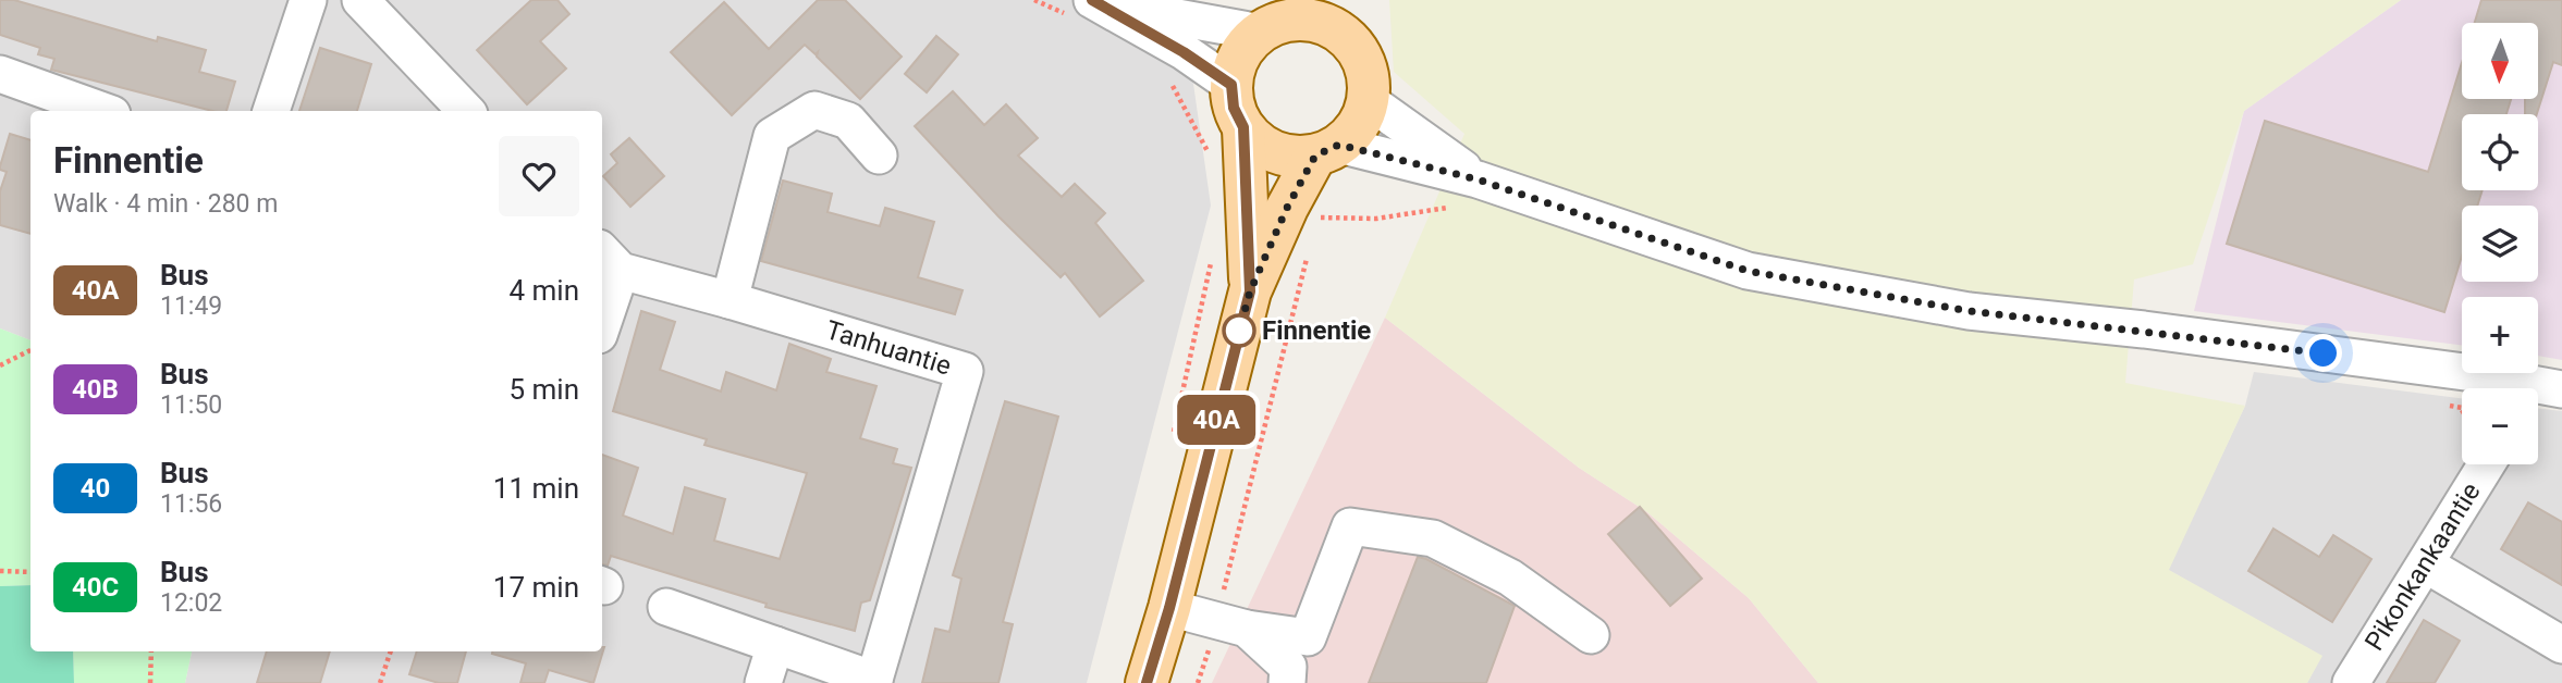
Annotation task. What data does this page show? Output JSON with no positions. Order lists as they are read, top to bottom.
{
  "streets": {
    "street": ["Tanhuantie", "Pikonkankaantie"]
  },
  "places": ["Finnentie"],
  "lines": ["bus line 40A"],
  "north": "bottom",
  "page": {
    "on_map": "40A",
    "map_buttons": ["+", "−"],
    "heading": ["Finnentie", "Walk · 4 min · 280 m"],
    "list": [
      {
        "mark": "40A",
        "name": "Bus",
        "note": "11:49",
        "value": "4 min"
      },
      {
        "mark": "40B",
        "name": "Bus",
        "note": "11:50",
        "value": "5 min"
      },
      {
        "mark": "40",
        "name": "Bus",
        "note": "11:56",
        "value": "11 min"
      },
      {
        "mark": "40C",
        "name": "Bus",
        "note": "12:02",
        "value": "17 min"
      }
    ]
  }
}
